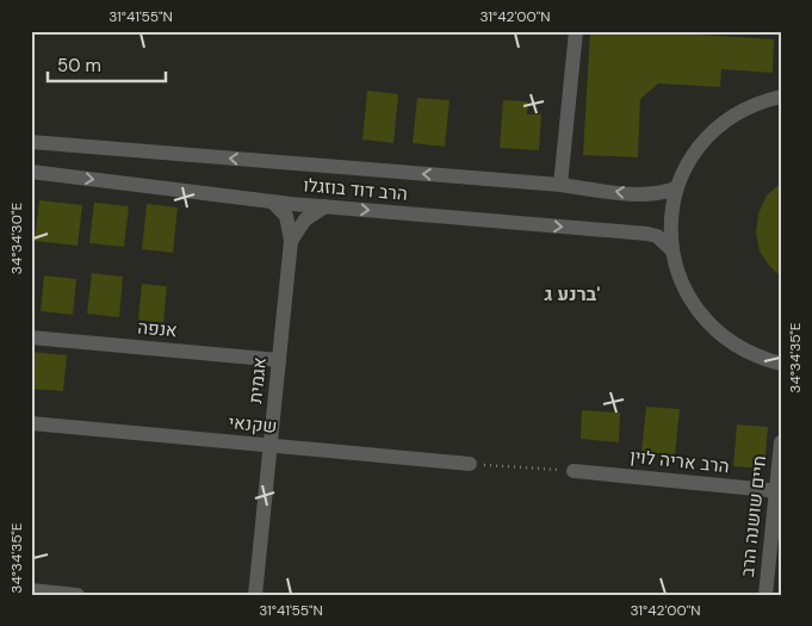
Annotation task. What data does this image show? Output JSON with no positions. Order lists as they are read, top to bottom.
{
  "streets": {
    "street": [
      "הרב דוד בוזגלו",
      "אנפה",
      "אגמית",
      "שקנאי",
      "הרב אריה לוין",
      "חיים שושנה הרב"
    ]
  },
  "crossings": [
    ["הרב דוד בוזגלו", "אגמית"],
    ["אנפה", "אגמית"],
    ["אגמית", "שקנאי"],
    ["הרב אריה לוין", "חיים שושנה הרב"]
  ],
  "districts": ["ברנע ג'"],
  "scale_bar": "50 m",
  "coordinates": [
    "31°41'55\"N",
    "31°42'00\"N",
    "34°34'30\"E",
    "34°34'35\"E"
  ]
}
